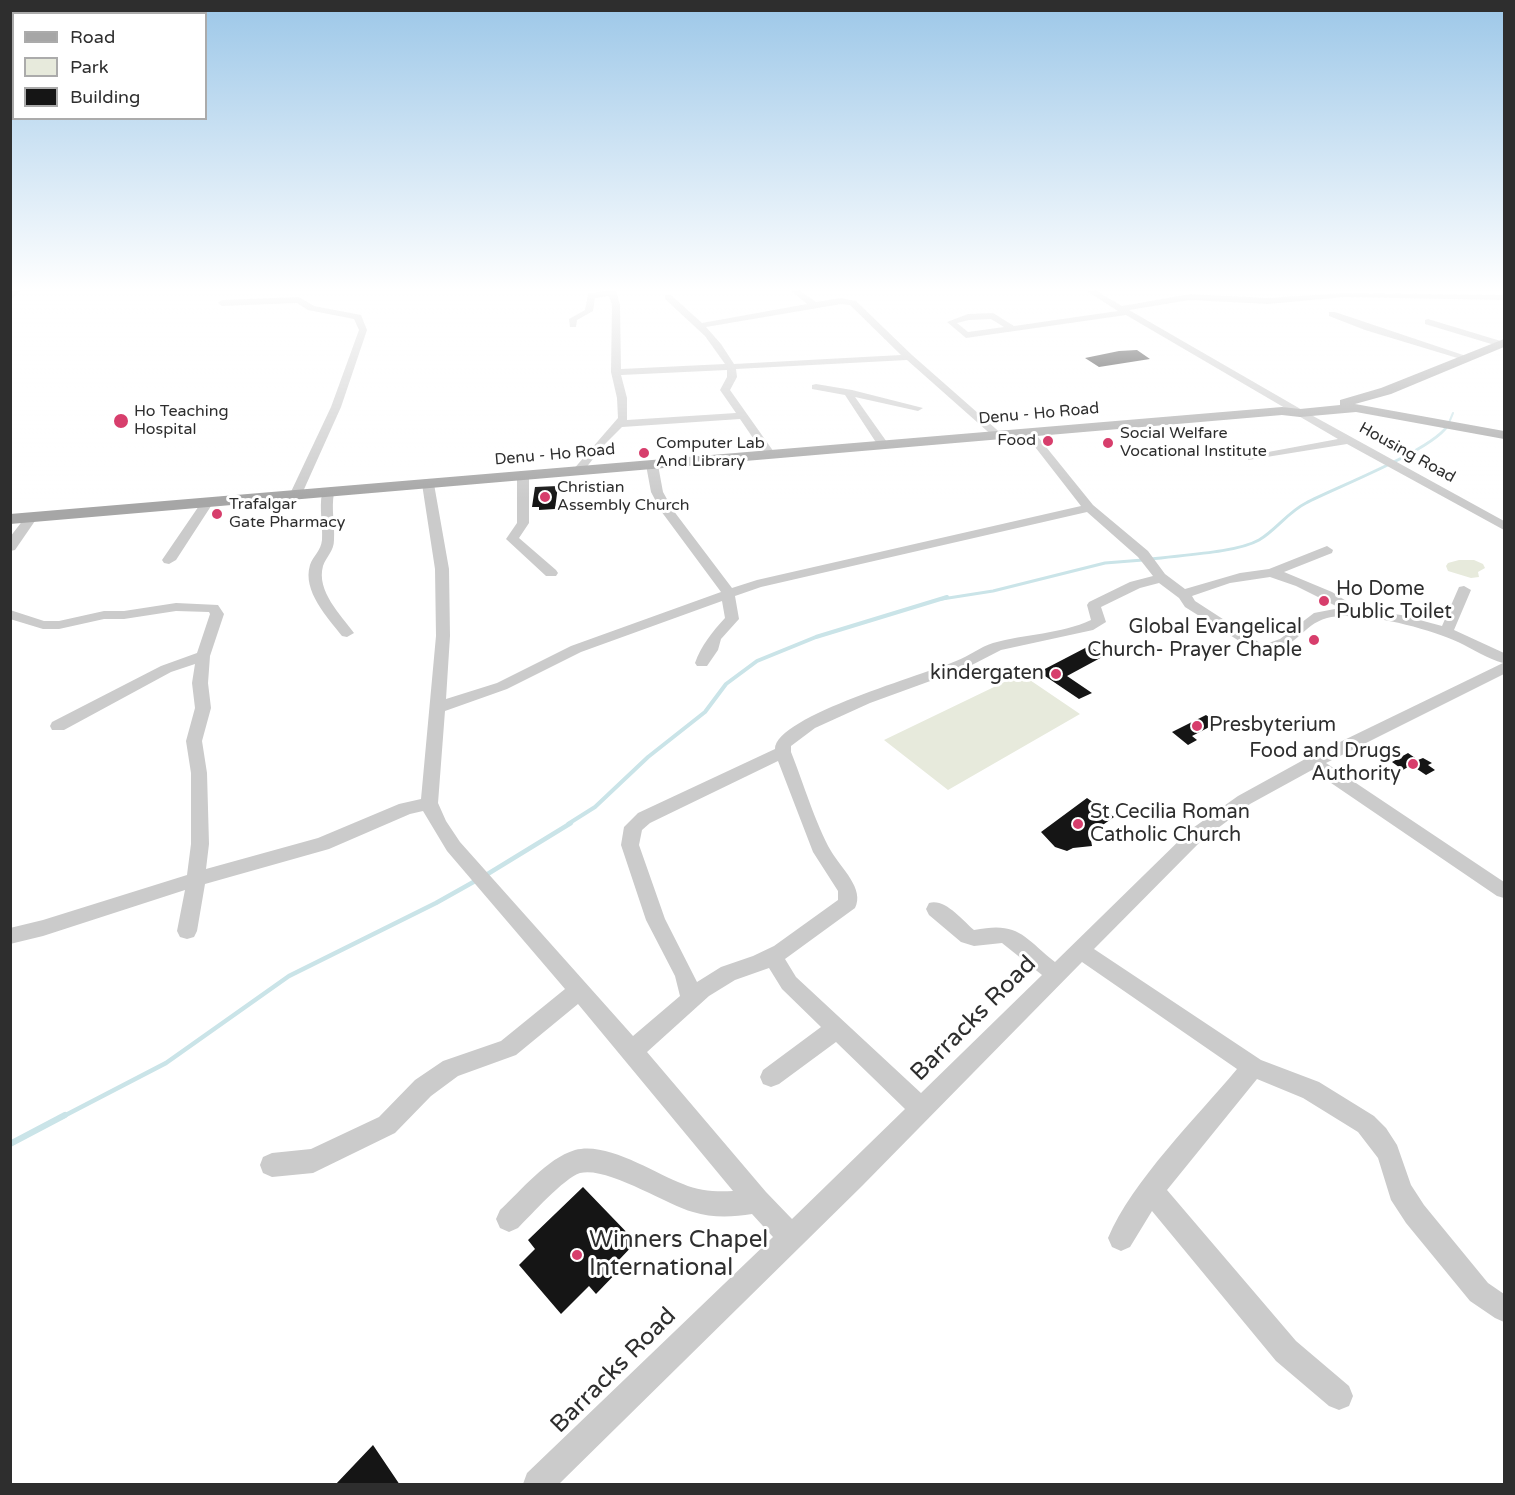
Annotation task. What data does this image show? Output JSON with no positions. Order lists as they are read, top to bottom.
{
  "streets": {
    "main road": ["Denu - Ho Road"],
    "street": ["Housing Road", "Barracks Road"]
  },
  "crossings": [
    ["Denu - Ho Road", "Housing Road"]
  ],
  "places": [
    "Ho Teaching Hospital",
    "Food",
    "Social Welfare Vocational Institute",
    "Computer Lab And Library",
    "Christian Assembly Church",
    "Trafalgar Gate Pharmacy",
    "Ho Dome Public Toilet",
    "Global Evangelical Church- Prayer Chaple",
    "kindergaten",
    "Presbyterium",
    "Food and Drugs Authority",
    "St Cecilia Roman Catholic Church",
    "Winners Chapel International"
  ],
  "legend": ["Road", "Park", "Building"]
}
